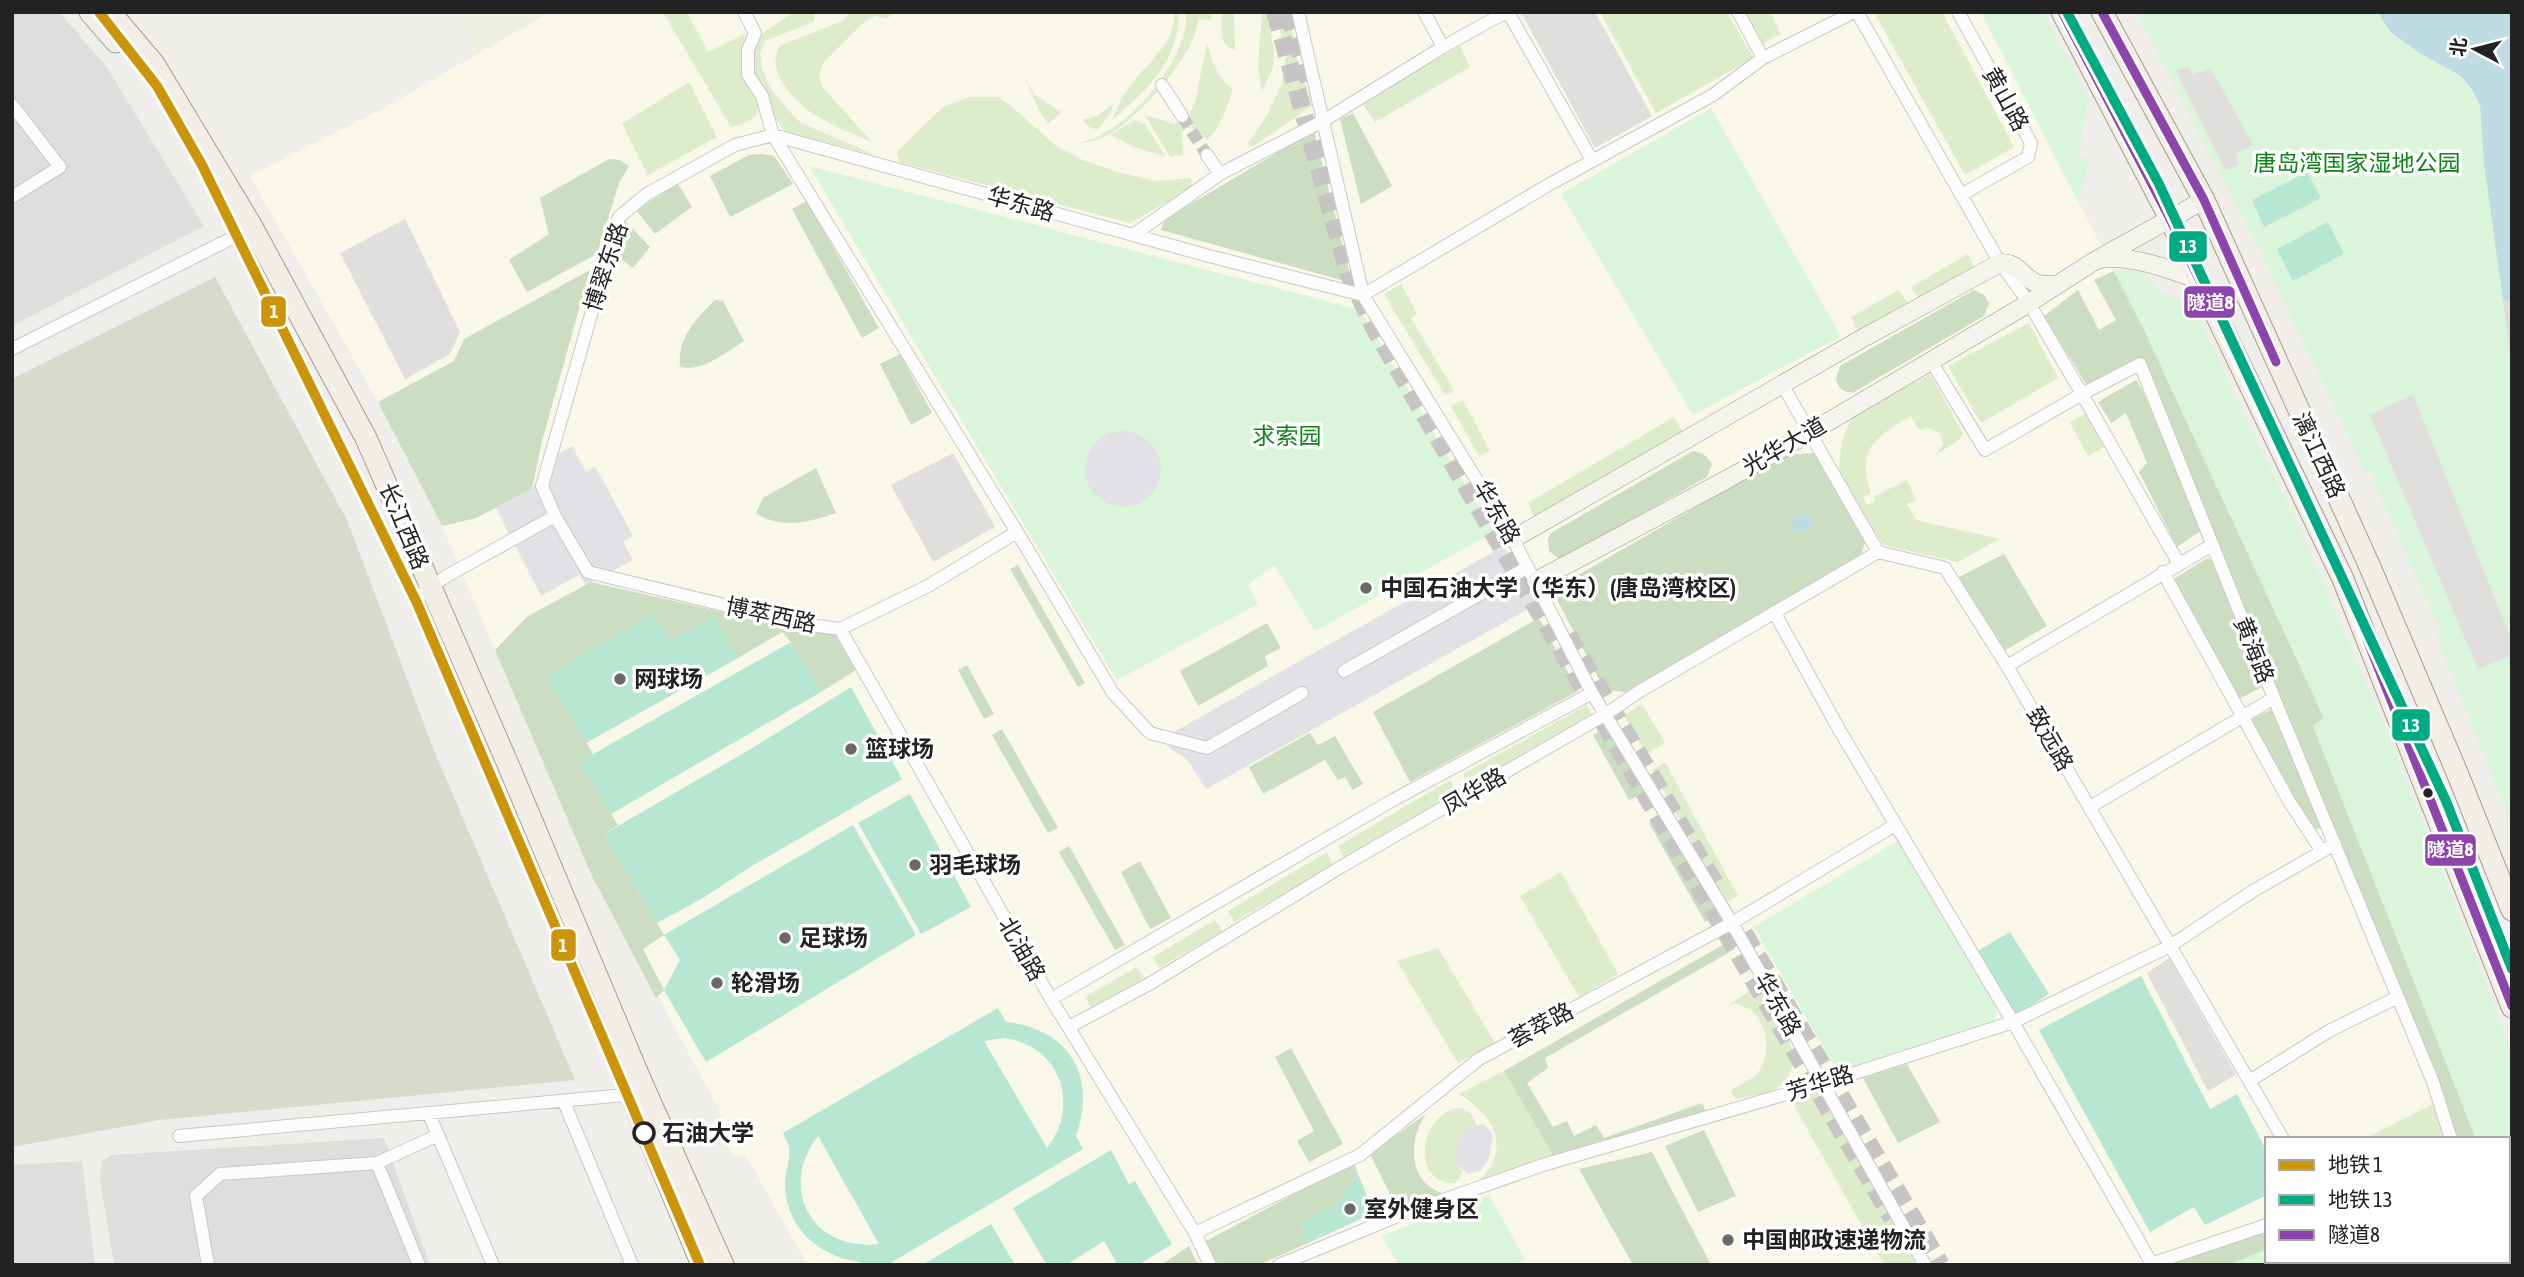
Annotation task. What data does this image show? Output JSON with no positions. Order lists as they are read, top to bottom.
{
  "streets": {
    "main road": ["漓江西路", "长江西路"],
    "street": [
      "黄山路",
      "华东路",
      "博翠东路",
      "光华大道",
      "博萃西路",
      "黄海路",
      "致远路",
      "凤华路",
      "北油路",
      "荟萃路",
      "芳华路"
    ]
  },
  "crossings": [
    ["华东路", "博翠东路"],
    ["华东路", "光华大道"],
    ["华东路", "凤华路"],
    ["华东路", "荟萃路"],
    ["华东路", "芳华路"],
    ["博翠东路", "博萃西路"],
    ["光华大道", "漓江西路"],
    ["博萃西路", "北油路"],
    ["黄海路", "芳华路"],
    ["致远路", "凤华路"],
    ["致远路", "芳华路"],
    ["凤华路", "北油路"],
    ["北油路", "荟萃路"]
  ],
  "parks": ["唐岛湾国家湿地公园", "求索园"],
  "places": [
    "中国石油大学（华东）(唐岛湾校区)",
    "网球场",
    "篮球场",
    "羽毛球场",
    "足球场",
    "轮滑场",
    "石油大学",
    "室外健身区",
    "中国邮政速递物流"
  ],
  "lines": ["metro line 1", "metro line 13", "transit line 隧道8"],
  "legend": ["地铁 1", "地铁 13", "隧道8"],
  "north": "left"
}
